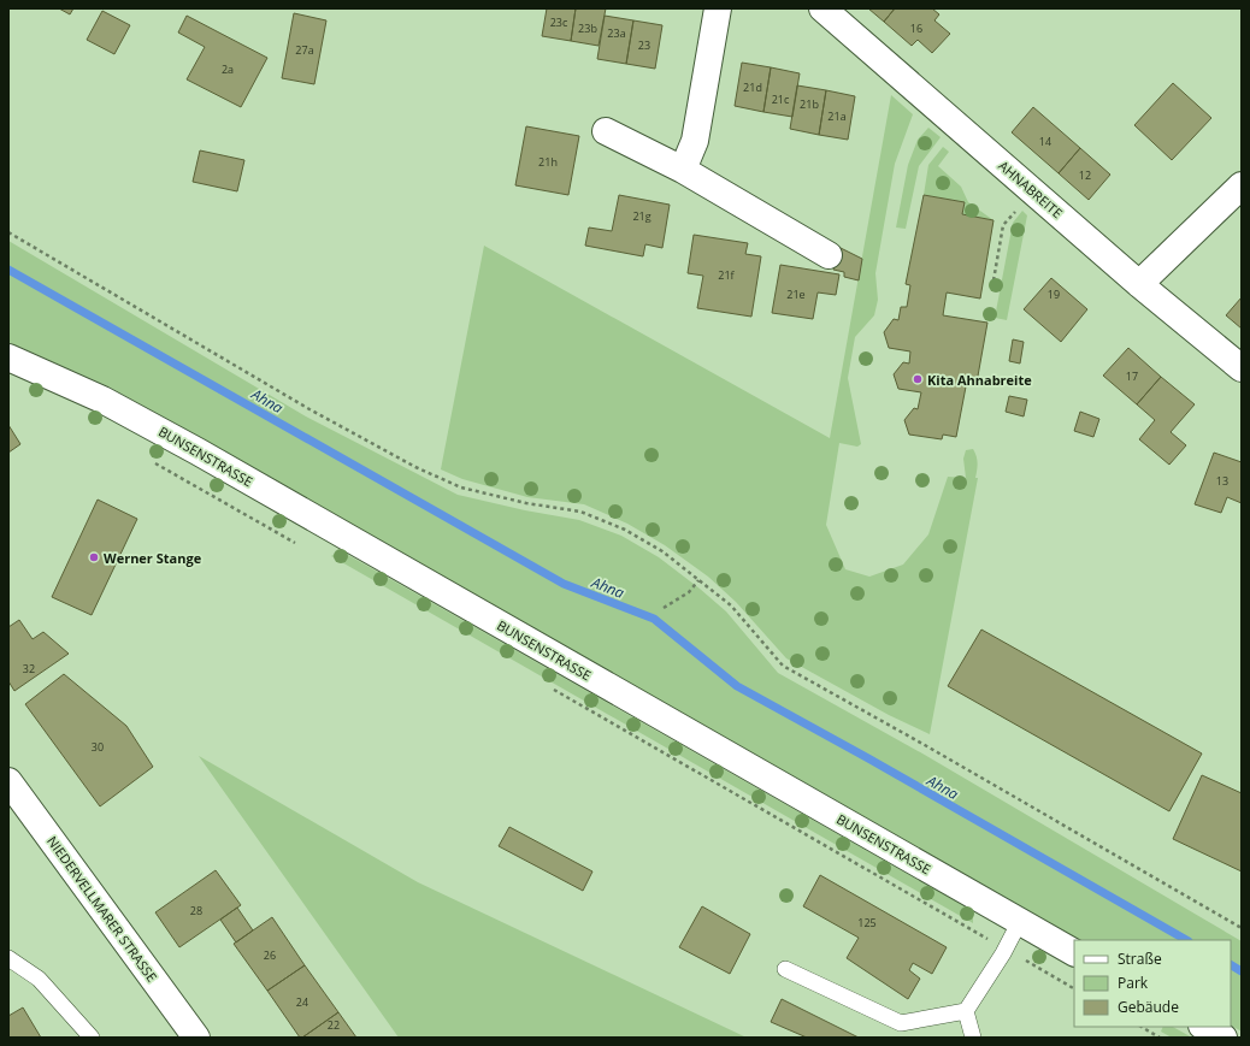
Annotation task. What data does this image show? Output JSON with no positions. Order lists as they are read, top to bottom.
{
  "streets": {
    "street": ["AHNABREITE", "BUNSENSTRASSE", "NIEDERVELLMARER STRASSE"]
  },
  "water": ["Ahna"],
  "places": ["Kita Ahnabreite", "Werner Stange"],
  "house_numbers": [
    "23c",
    "23b",
    "16",
    "23a",
    "23",
    "27a",
    "2a",
    "21d",
    "21c",
    "21b",
    "21a",
    "14",
    "21h",
    "12",
    "21g",
    "21f",
    "21e",
    "19",
    "17",
    "13",
    "32",
    "30",
    "28",
    "125",
    "26",
    "24",
    "22"
  ],
  "legend": ["Straße", "Park", "Gebäude"]
}
